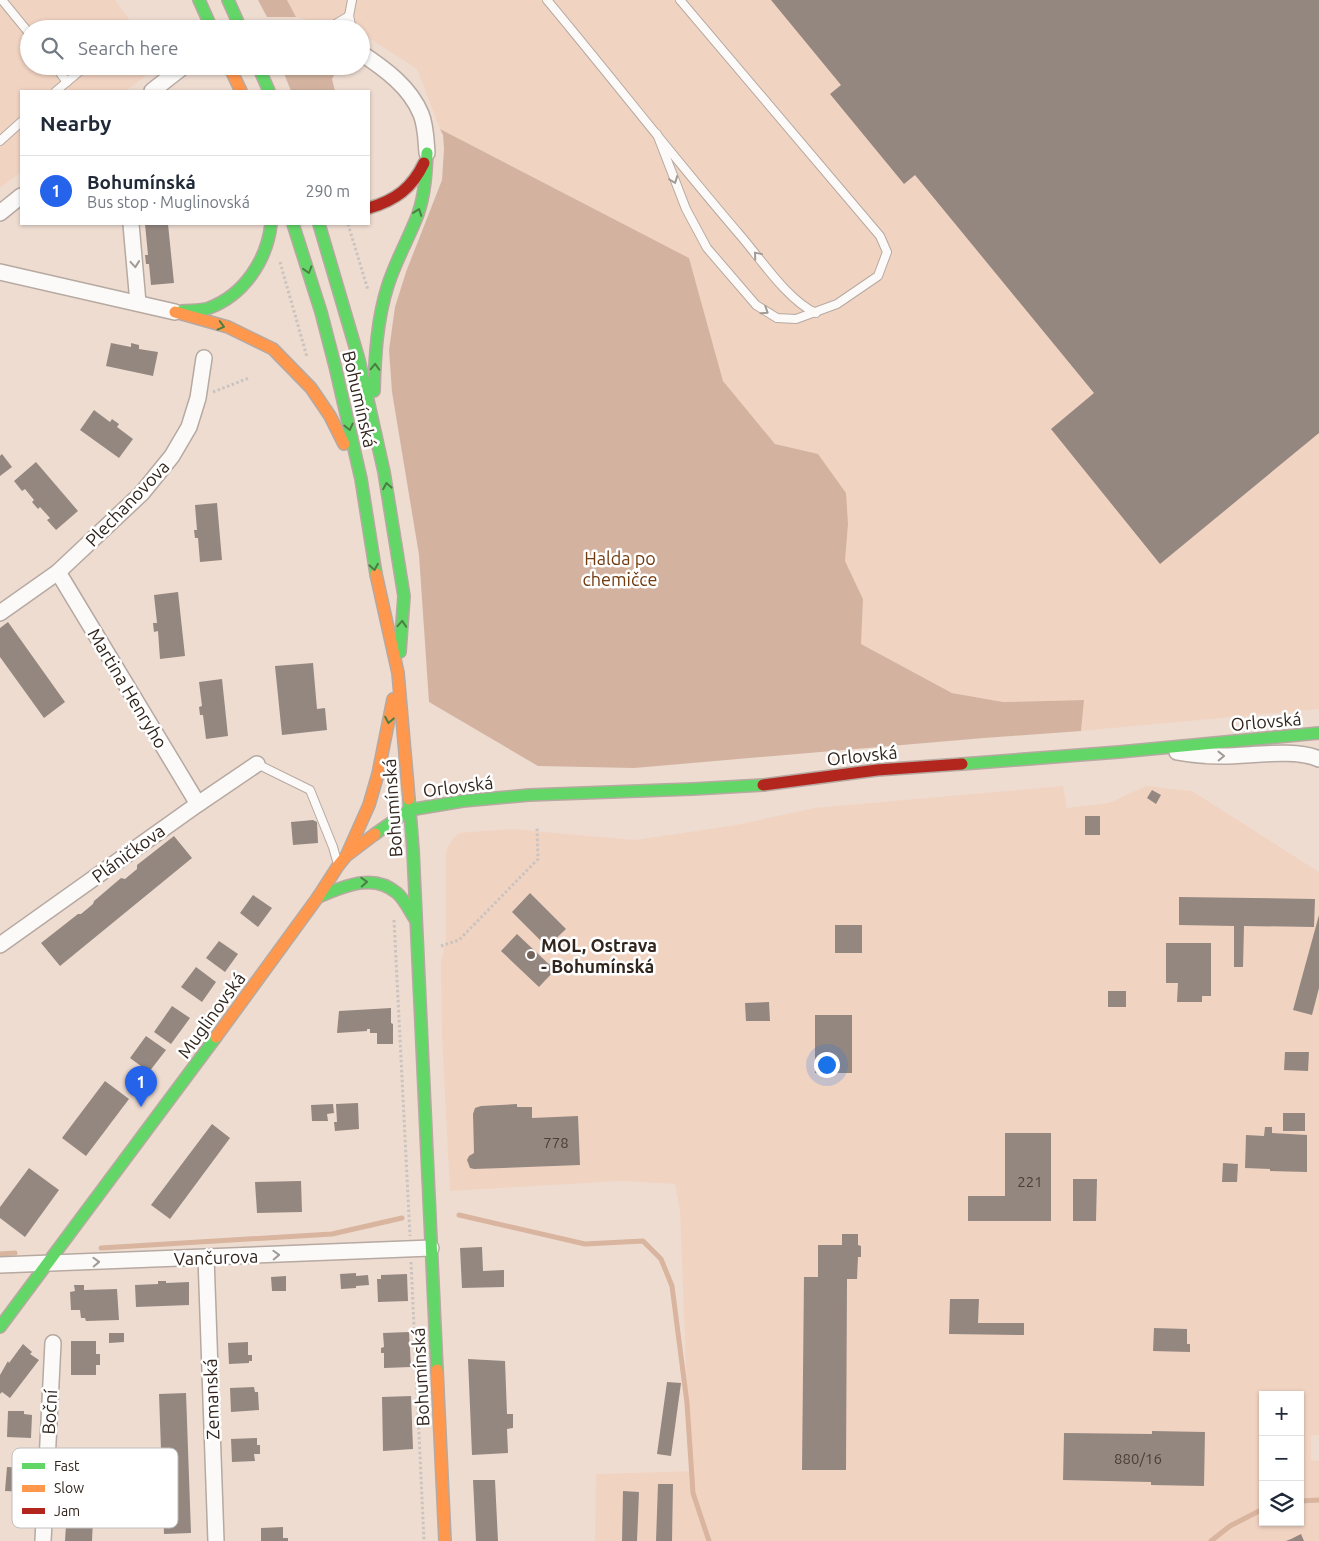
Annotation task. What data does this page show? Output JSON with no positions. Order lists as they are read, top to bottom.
{
  "streets": {
    "main road": ["Bohumínská", "Orlovská", "Muglinovská"],
    "street": [
      "Plechanovova",
      "Martina Henryho",
      "Pláničkova",
      "Vančurova",
      "Zemanská",
      "Boční"
    ]
  },
  "crossings": [
    ["Bohumínská", "Orlovská"],
    ["Bohumínská", "Muglinovská"],
    ["Bohumínská", "Vančurova"],
    ["Plechanovova", "Martina Henryho"],
    ["Martina Henryho", "Pláničkova"],
    ["Orlovská", "Muglinovská"],
    ["Muglinovská", "Vančurova"],
    ["Vančurova", "Zemanská"]
  ],
  "one_way": ["Vančurova"],
  "parks": ["Halda po chemičce"],
  "places": ["MOL, Ostrava - Bohumínská"],
  "house_numbers": ["778", "221", "880/16"],
  "legend": ["Fast", "Slow", "Jam"],
  "page": {
    "search": "Search here",
    "heading": "Nearby",
    "list": [
      {
        "mark": "1",
        "name": "Bohumínská",
        "note": "Bus stop · Muglinovská",
        "value": "290 m"
      }
    ],
    "pins": "1",
    "map_buttons": ["+", "−"]
  }
}
